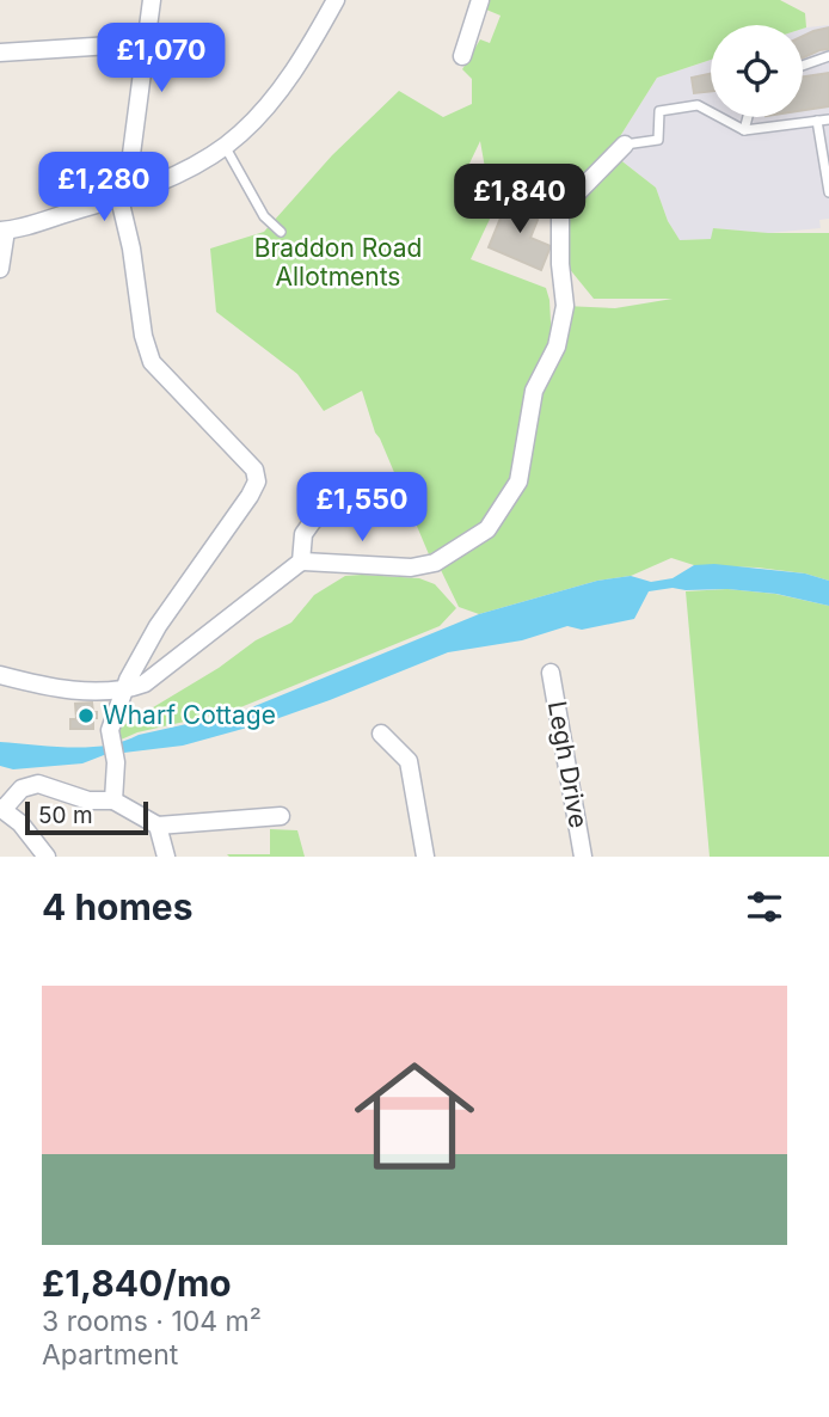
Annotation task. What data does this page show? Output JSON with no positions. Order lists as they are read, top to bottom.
{
  "streets": {
    "street": ["Legh Drive"]
  },
  "parks": ["Braddon Road Allotments"],
  "places": ["Wharf Cottage"],
  "scale_bar": "50 m",
  "page": {
    "price": [
      "£1,070",
      "£1,280",
      "£1,840",
      "£1,550"
    ],
    "scale": "50 m",
    "heading": "4 homes",
    "list": [
      {
        "name": "£1,840/mo",
        "note": "3 rooms · 104 m² · Apartment"
      }
    ]
  }
}
